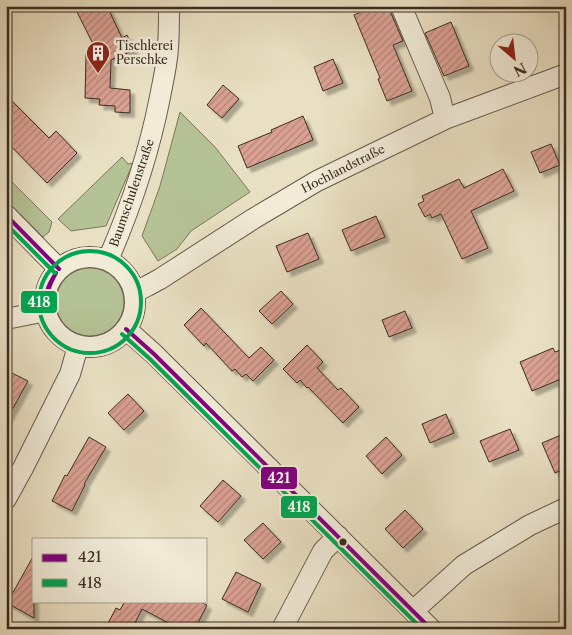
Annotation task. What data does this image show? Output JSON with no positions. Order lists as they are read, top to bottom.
{
  "streets": {
    "street": ["Hochlandstraße", "Baumschulenstraße"]
  },
  "crossings": [
    ["Hochlandstraße", "Baumschulenstraße"]
  ],
  "places": {
    "building": ["Tischlerei Perschke"]
  },
  "lines": ["transit line 421", "transit line 418"],
  "legend": ["421", "418"],
  "north": "bottom right"
}
